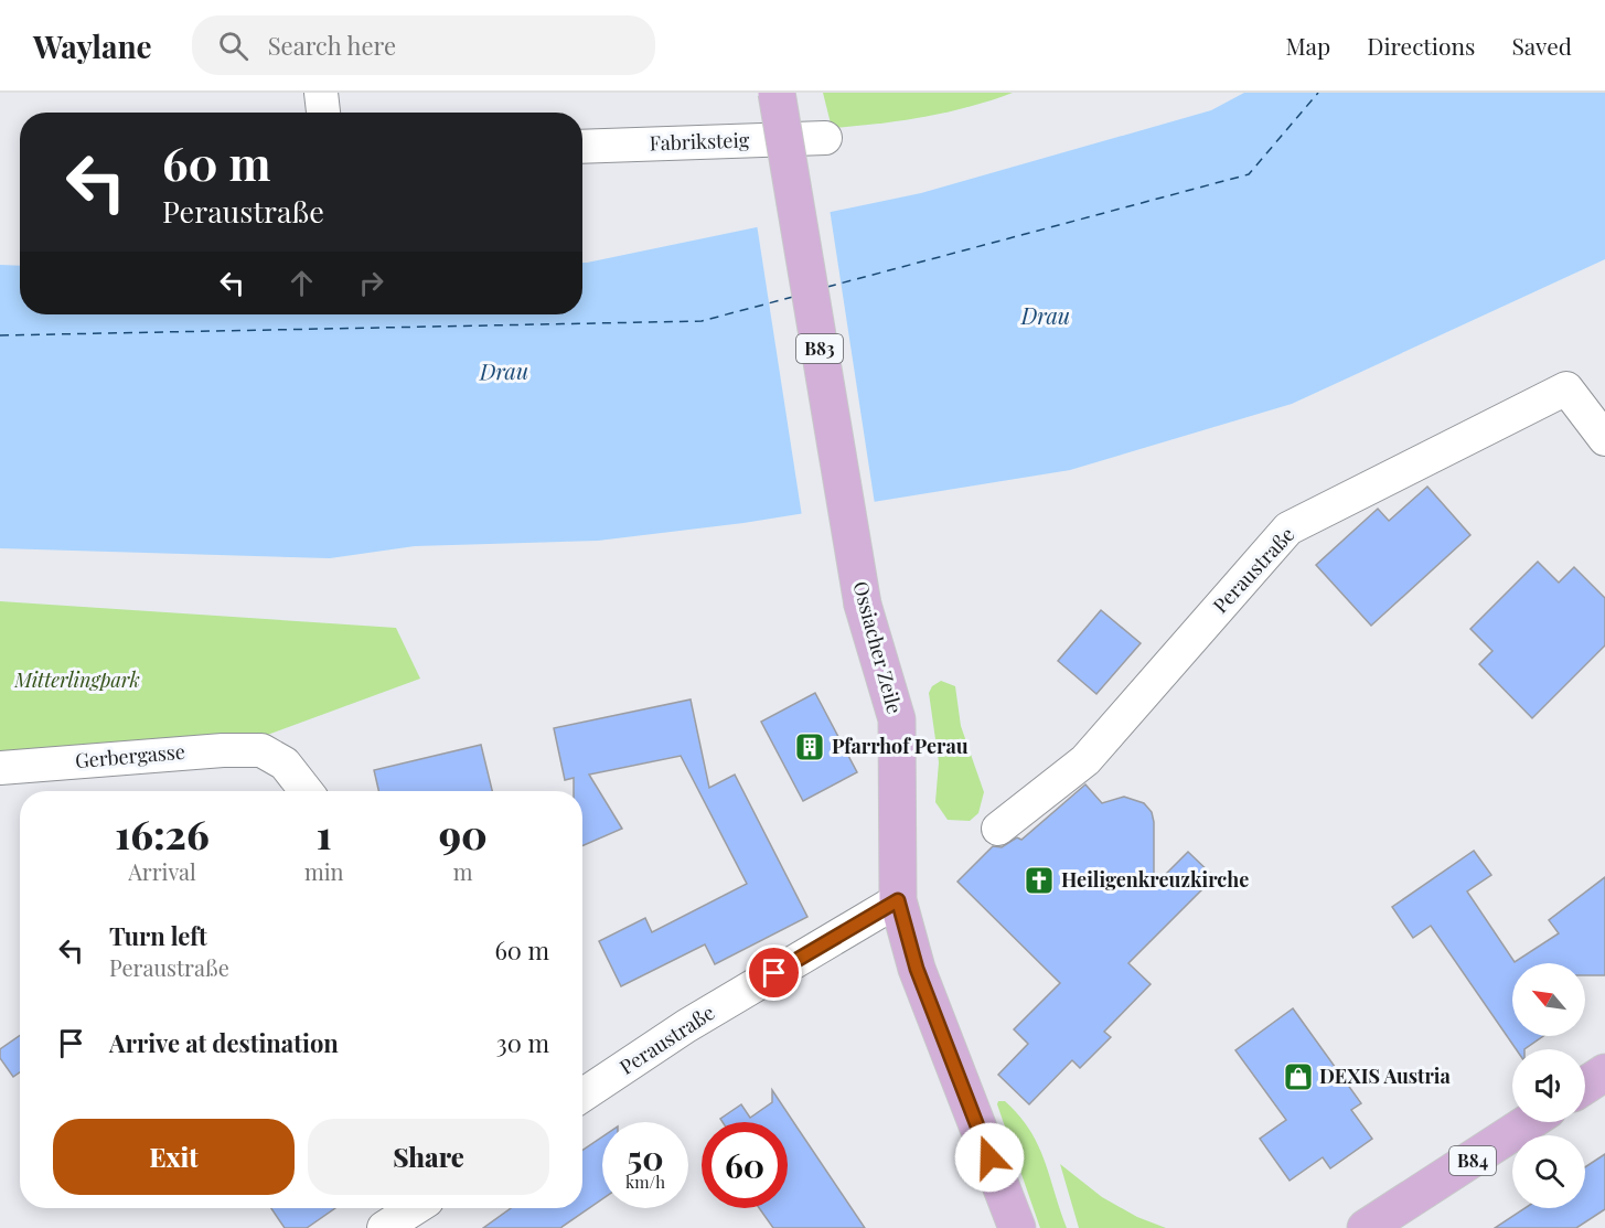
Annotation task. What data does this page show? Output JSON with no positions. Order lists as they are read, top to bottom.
{
  "streets": {
    "main road": ["B83", "Ossiacher Zeile", "B84"],
    "street": ["Fabriksteig", "Peraustraße", "Gerbergasse"]
  },
  "crossings": [
    ["Peraustraße", "Ossiacher Zeile"]
  ],
  "water": ["Drau"],
  "parks": ["Mitterlingpark"],
  "places": {
    "building": ["Pfarrhof Perau"],
    "church": ["Heiligenkreuzkirche"],
    "shop": ["DEXIS Austria"]
  },
  "north": "top left",
  "page": {
    "header": "Waylane",
    "search": "Search here",
    "nav": ["Map", "Directions", "Saved"],
    "turn": ["60 m", "Peraustraße"],
    "eta": [
      "16:26",
      "Arrival",
      "1",
      "min",
      "90",
      "m"
    ],
    "list": [
      {
        "name": "Turn left",
        "note": "Peraustraße",
        "value": "60 m"
      },
      {
        "name": "Arrive at destination",
        "value": "30 m"
      }
    ],
    "buttons": ["Exit", "Share"],
    "speed": "50 km/h",
    "limit": "60"
  }
}
